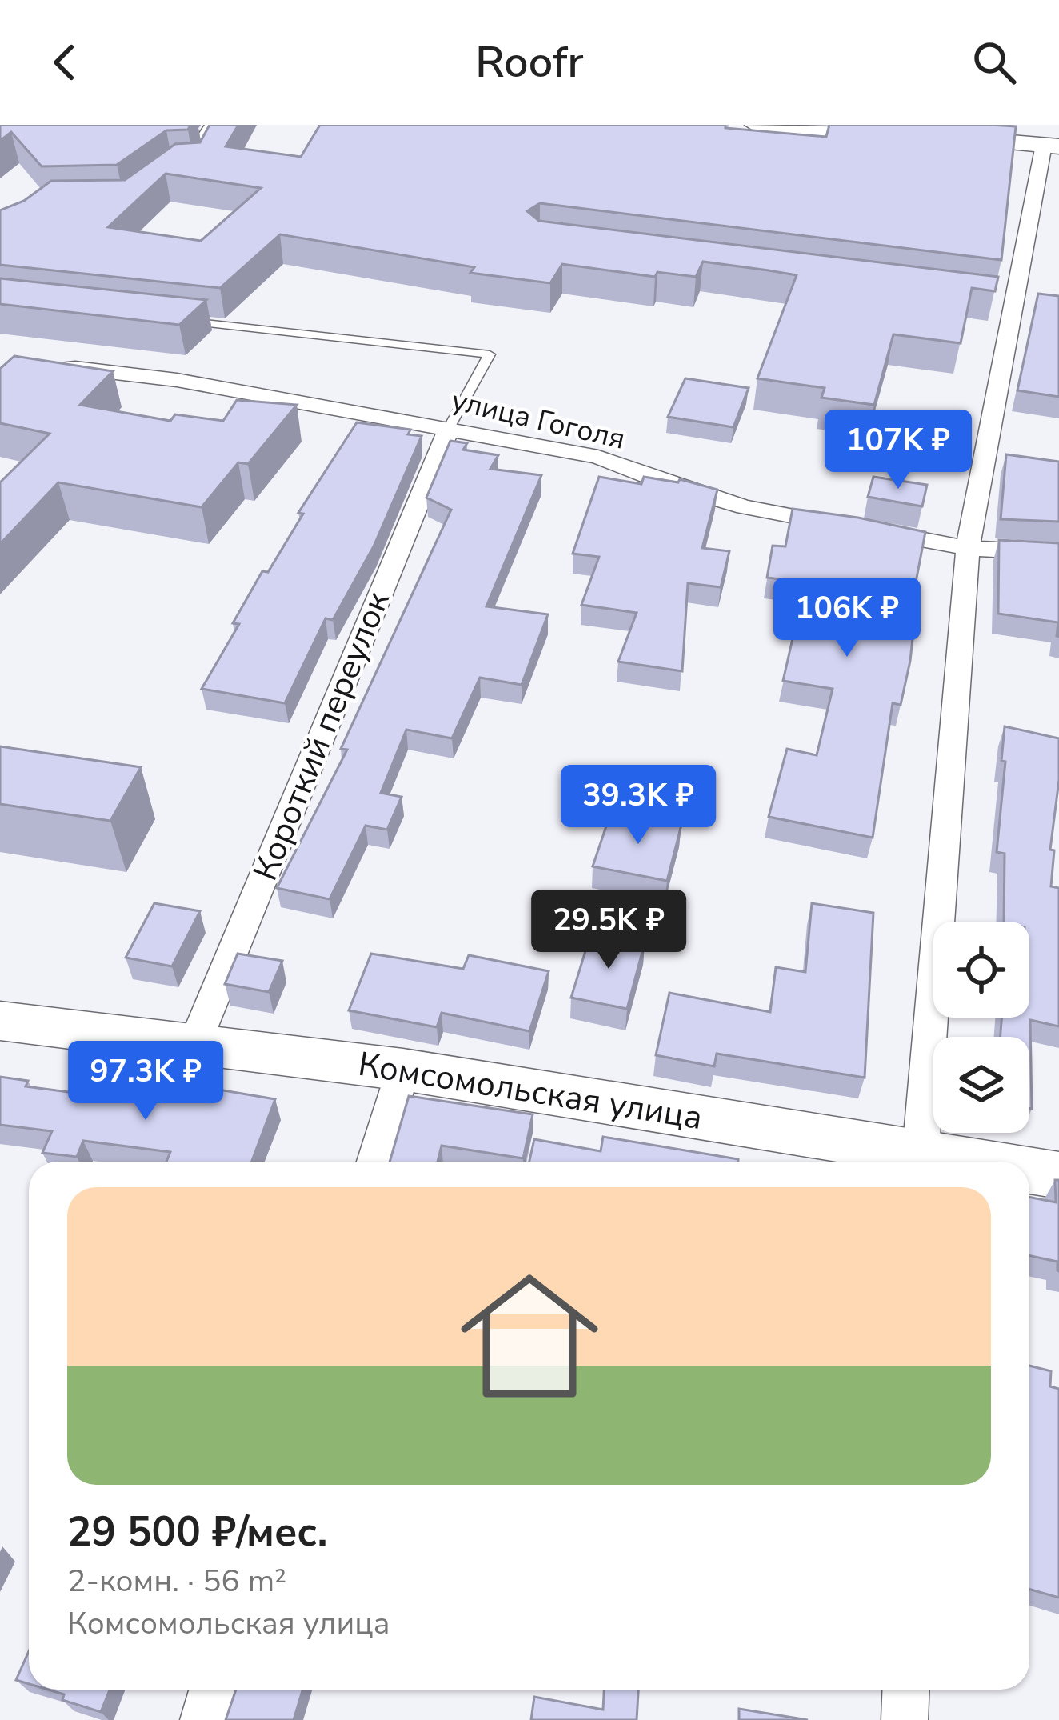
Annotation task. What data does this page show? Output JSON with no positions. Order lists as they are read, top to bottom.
{
  "streets": {
    "main road": ["Комсомольская улица"],
    "street": ["улица Гоголя", "Короткий переулок"]
  },
  "crossings": [
    ["улица Гоголя", "Короткий переулок"],
    ["Короткий переулок", "Комсомольская улица"]
  ],
  "page": {
    "header": "Roofr",
    "price": [
      "107K ₽",
      "106K ₽",
      "39.3K ₽",
      "29.5K ₽",
      "97.3K ₽"
    ],
    "list": [
      {
        "name": "29 500 ₽/мес.",
        "note": "2-комн. · 56 m² · Комсомольская улица"
      }
    ]
  }
}
